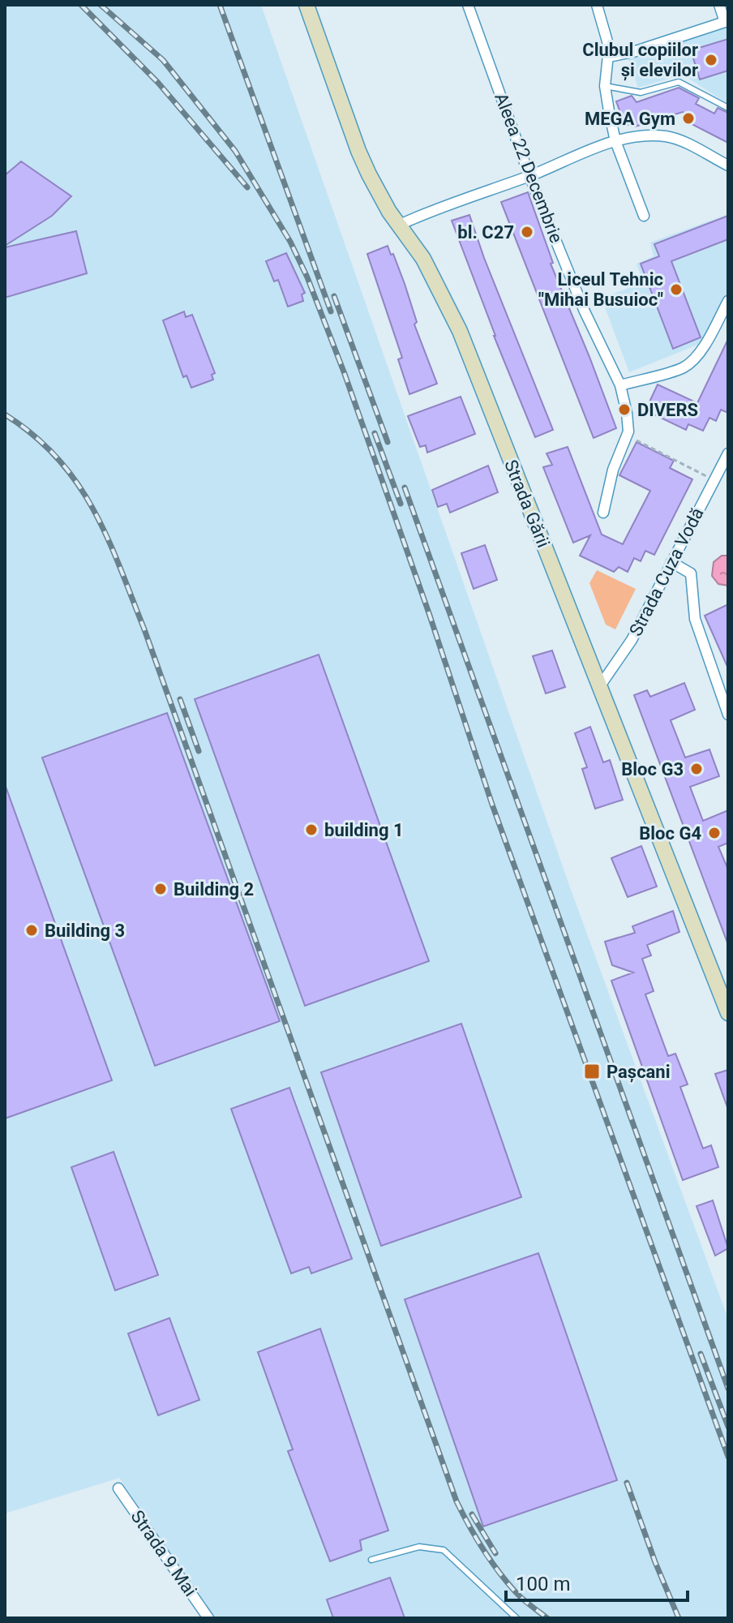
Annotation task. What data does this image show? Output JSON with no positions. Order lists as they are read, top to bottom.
{
  "streets": {
    "street": [
      "Aleea 22 Decembrie",
      "Strada Gării",
      "Strada Cuza Vodă",
      "Strada 9 Mai"
    ]
  },
  "crossings": [
    ["Strada Gării", "Strada Cuza Vodă"]
  ],
  "places": {
    "other": [
      "Clubul copiilor și elevilor",
      "MEGA Gym",
      "bl. C27",
      "Liceul Tehnic \"Mihai Busuioc\"",
      "DIVERS",
      "Bloc G3",
      "building 1",
      "Bloc G4",
      "Building 2",
      "Building 3"
    ],
    "transit": ["Pașcani"]
  },
  "scale_bar": "100 m"
}
